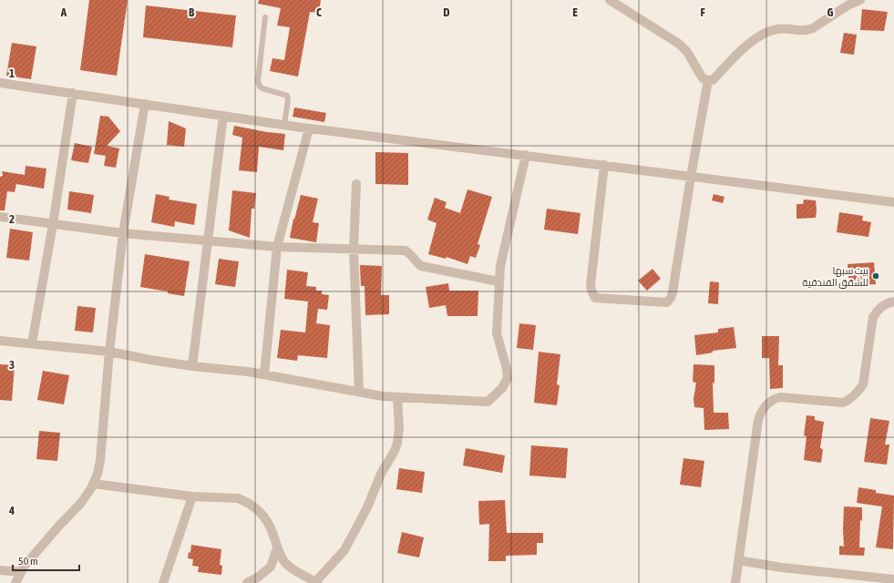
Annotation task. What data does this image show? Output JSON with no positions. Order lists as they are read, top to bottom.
{
  "places": ["بيت سبها للشقق الفندقية"],
  "scale_bar": "50 m",
  "grid": {
    "columns": [
      "A",
      "B",
      "C",
      "D",
      "E",
      "F",
      "G"
    ],
    "rows": [
      "1",
      "2",
      "3",
      "4"
    ]
  }
}
